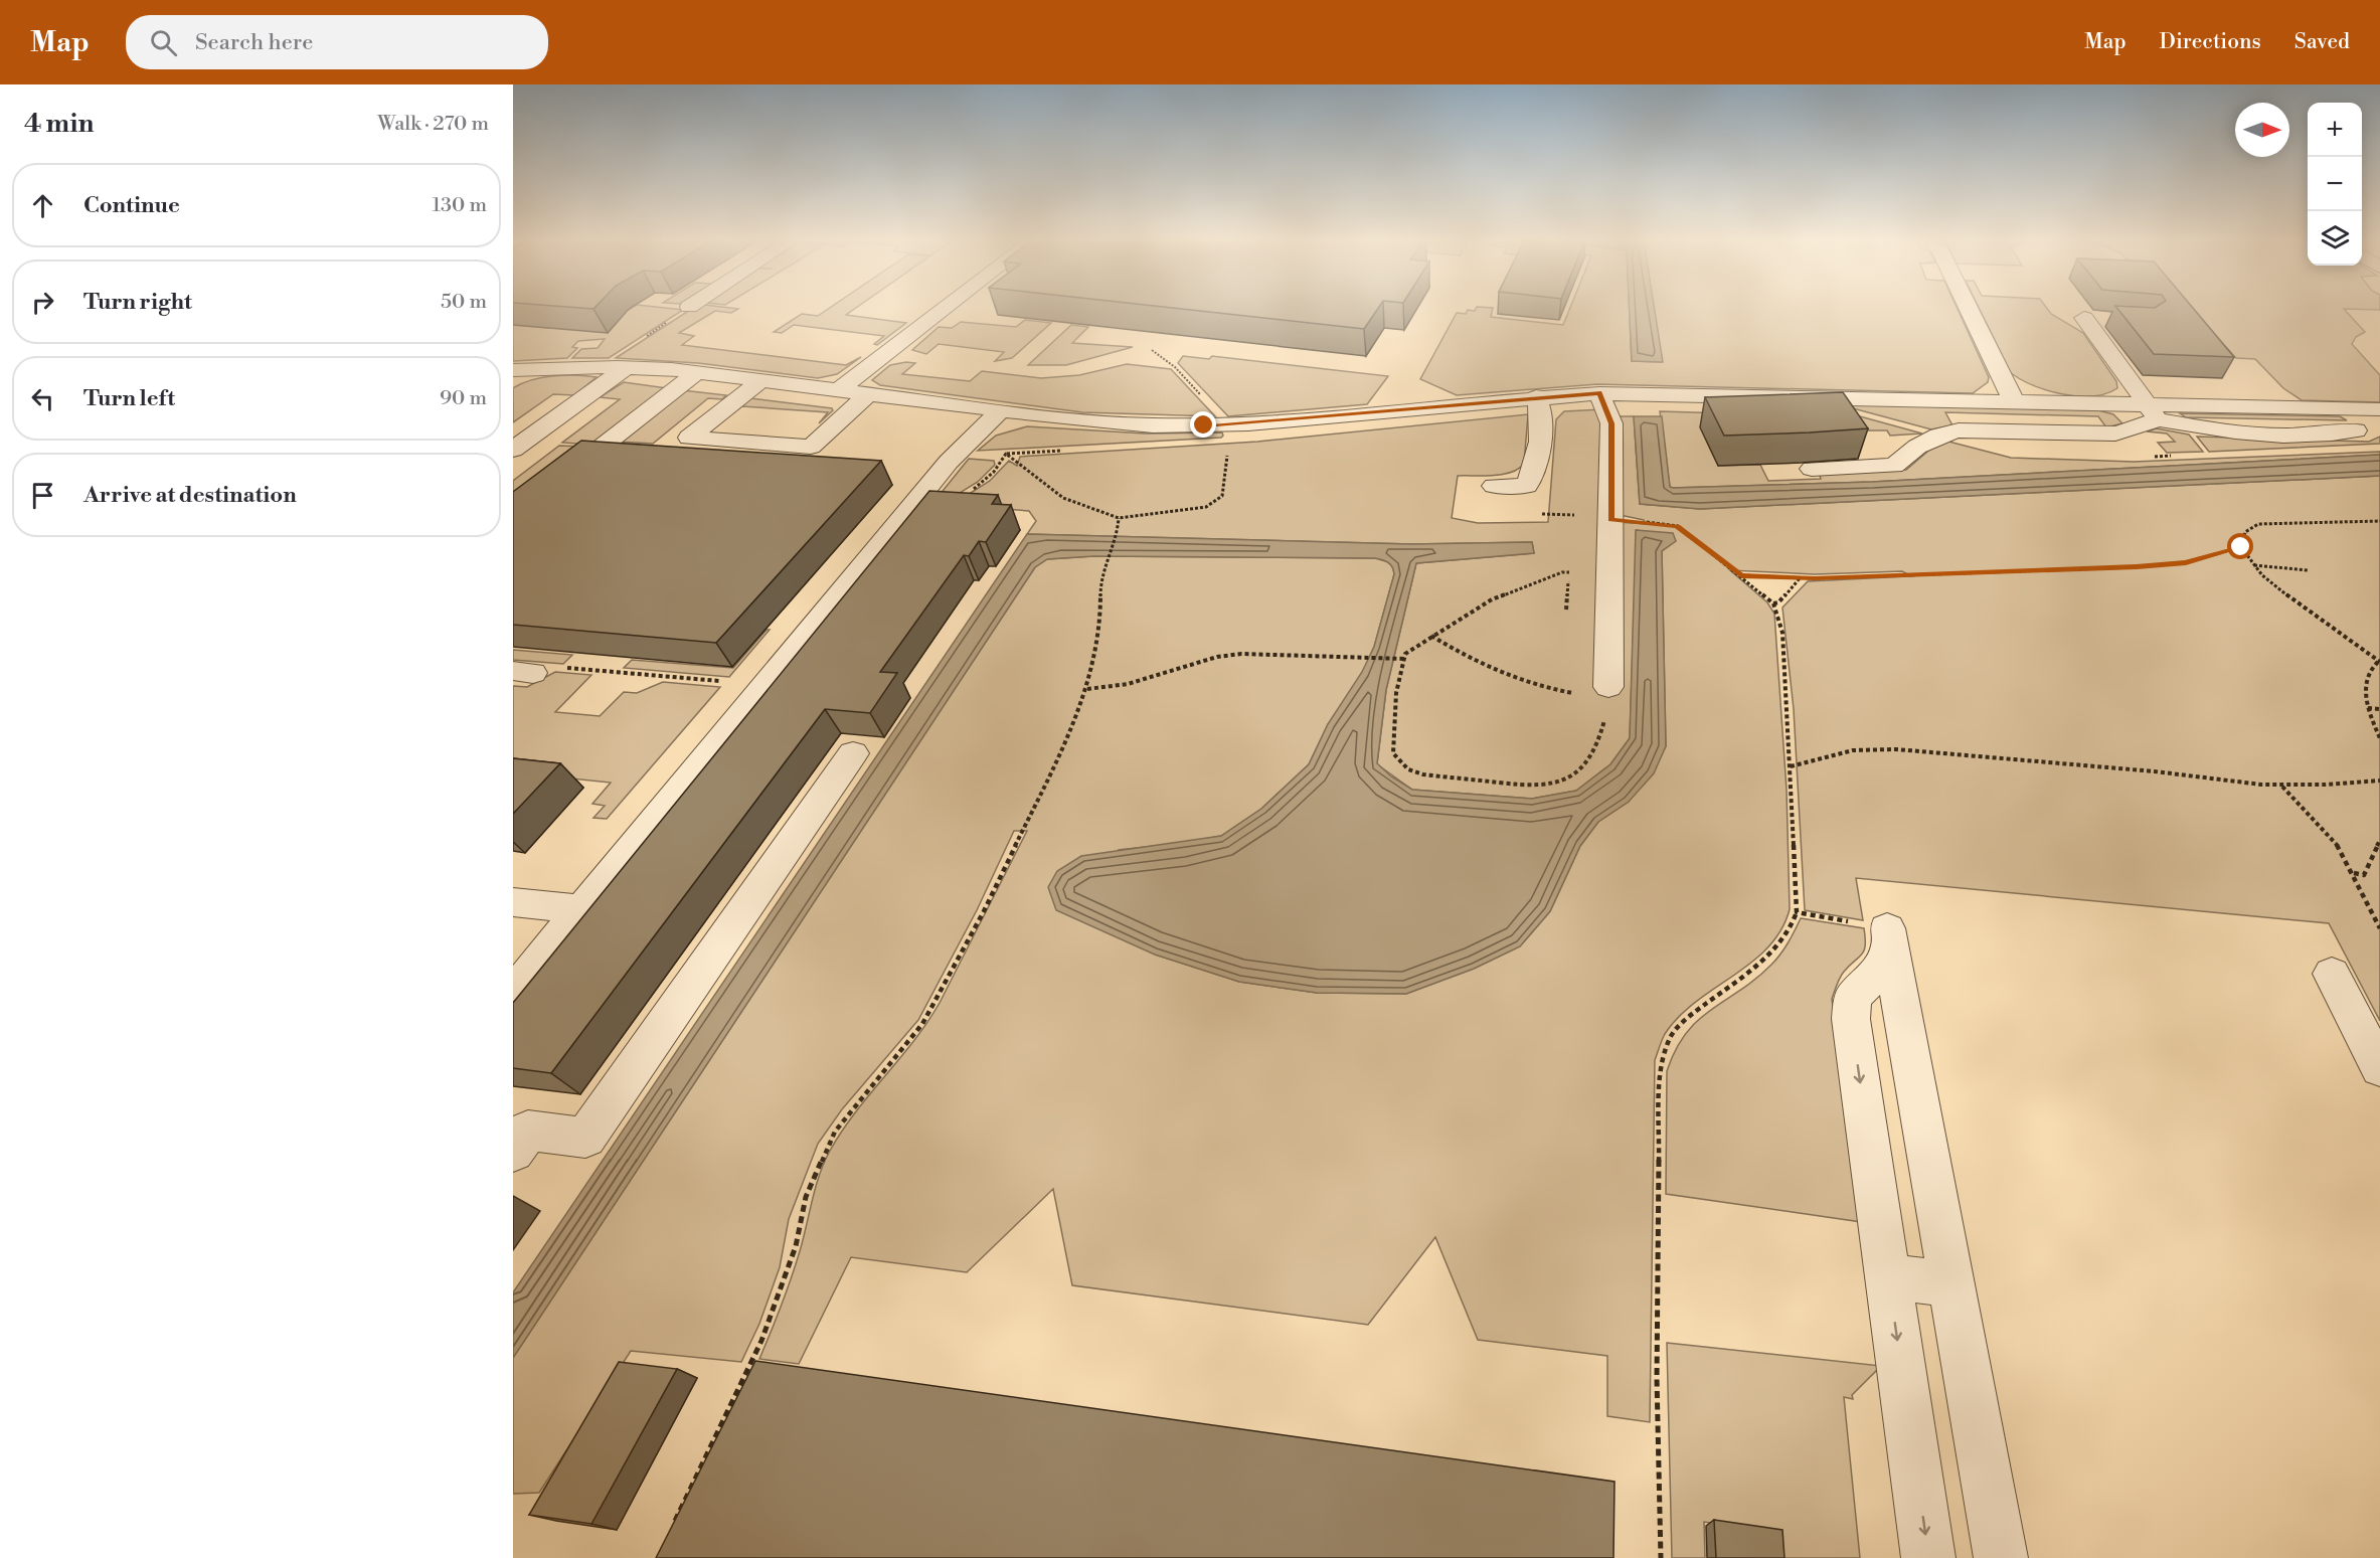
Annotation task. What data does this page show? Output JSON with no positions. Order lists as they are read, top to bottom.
{
  "north": "right",
  "page": {
    "header": "Map",
    "search": "Search here",
    "nav": ["Map", "Directions", "Saved"],
    "heading": ["4 min", "Walk · 270 m"],
    "map_buttons": ["+", "−"],
    "list": [
      ["Continue", "130 m"],
      ["Turn right", "50 m"],
      ["Turn left", "90 m"],
      "Arrive at destination"
    ]
  }
}
